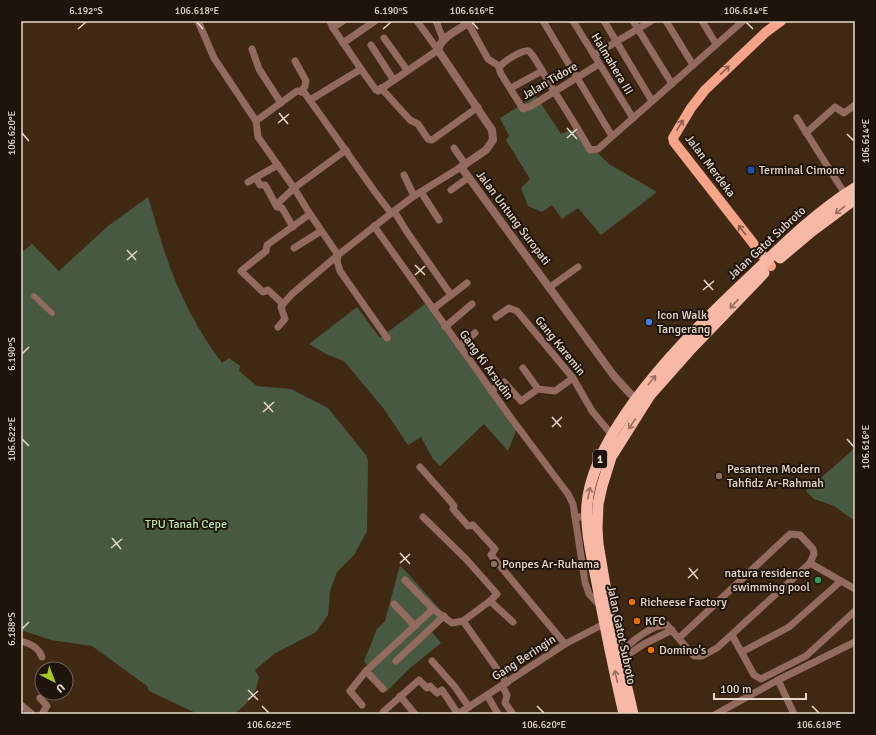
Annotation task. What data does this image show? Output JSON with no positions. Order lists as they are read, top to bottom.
{
  "streets": {
    "highway": ["Jalan Gatot Subroto", "1"],
    "main road": ["Jalan Merdeka"],
    "street": [
      "Halmahera III",
      "Jalan Tidore",
      "Jalan Untung Suropati",
      "Gang Karemin",
      "Gang Ki Arsudin",
      "Gang Beringin"
    ]
  },
  "crossings": [
    ["Halmahera III", "Jalan Tidore"],
    ["Jalan Merdeka", "Jalan Gatot Subroto"],
    ["Jalan Merdeka", "1"],
    ["Jalan Untung Suropati", "Jalan Gatot Subroto"],
    ["Jalan Gatot Subroto", "Gang Karemin"],
    ["Jalan Gatot Subroto", "Gang Ki Arsudin"],
    ["Jalan Gatot Subroto", "1"],
    ["Jalan Gatot Subroto", "Gang Beringin"],
    ["1", "Gang Beringin"]
  ],
  "parks": ["TPU Tanah Cepe"],
  "places": {
    "transit": ["Terminal Cimone"],
    "other": [
      "Icon Walk Tangerang",
      "Pesantren Modern Tahfidz Ar-Rahmah",
      "Ponpes Ar-Ruhama",
      "natura residence swimming pool",
      "Richeese Factory",
      "KFC",
      "Domino's"
    ]
  },
  "scale_bar": "100 m",
  "north": "bottom right",
  "coordinates": [
    "6.192°S",
    "106.618°E",
    "6.190°S",
    "106.616°E",
    "106.614°E",
    "106.620°E",
    "106.622°E",
    "6.188°S"
  ]
}
